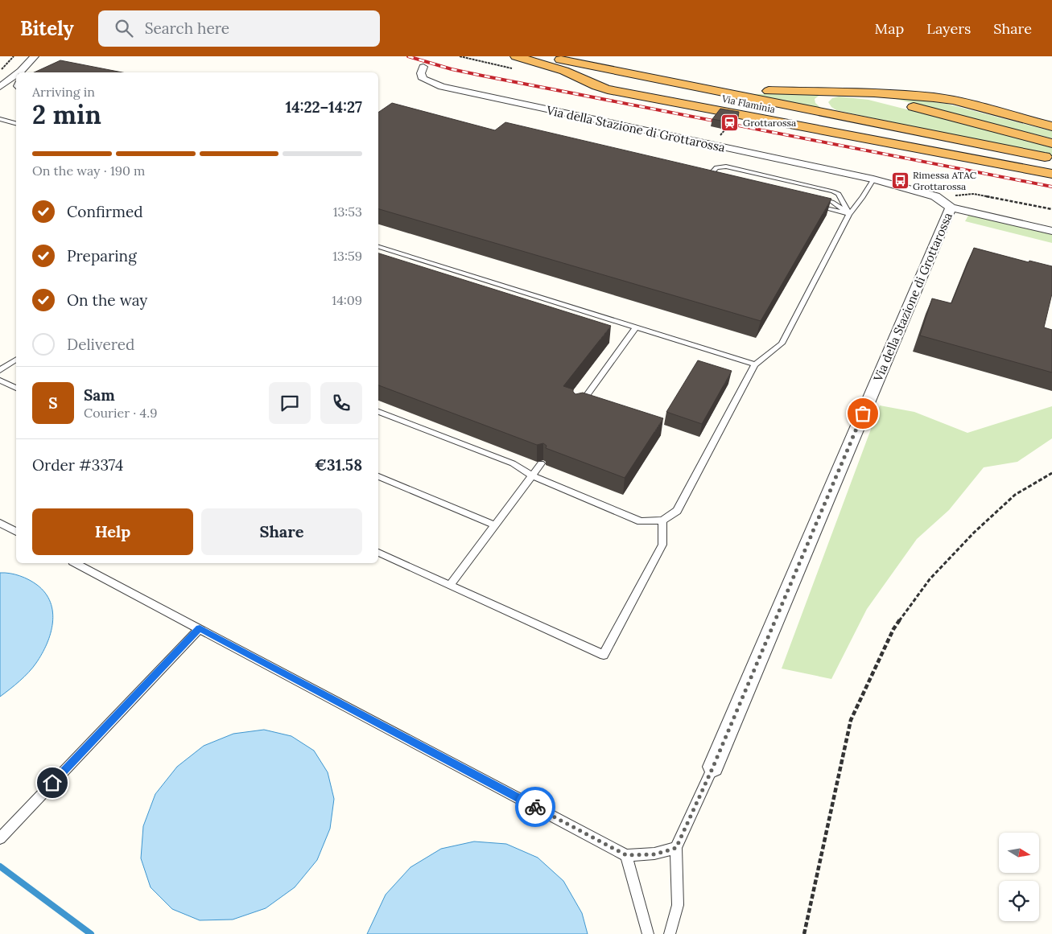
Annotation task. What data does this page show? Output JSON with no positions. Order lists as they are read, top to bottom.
{
  "streets": {
    "highway": ["Via Flaminia"],
    "street": ["Via della Stazione di Grottarossa"]
  },
  "places": {
    "station": ["Grottarossa"],
    "bus stop": ["Rimessa ATAC Grottarossa"]
  },
  "north": "right",
  "page": {
    "header": "Bitely",
    "search": "Search here",
    "nav": ["Map", "Layers", "Share"],
    "heading": ["2 min", "Arriving in", "14:22–14:27"],
    "panel": [
      "Sam",
      "Courier · 4.9",
      "Order #3374",
      "€31.58"
    ],
    "bar": "On the way · 190 m",
    "list": [
      ["Confirmed", "13:53"],
      ["Preparing", "13:59"],
      ["On the way", "14:09"],
      "Delivered"
    ],
    "round": "S",
    "buttons": ["Help", "Share"]
  }
}
